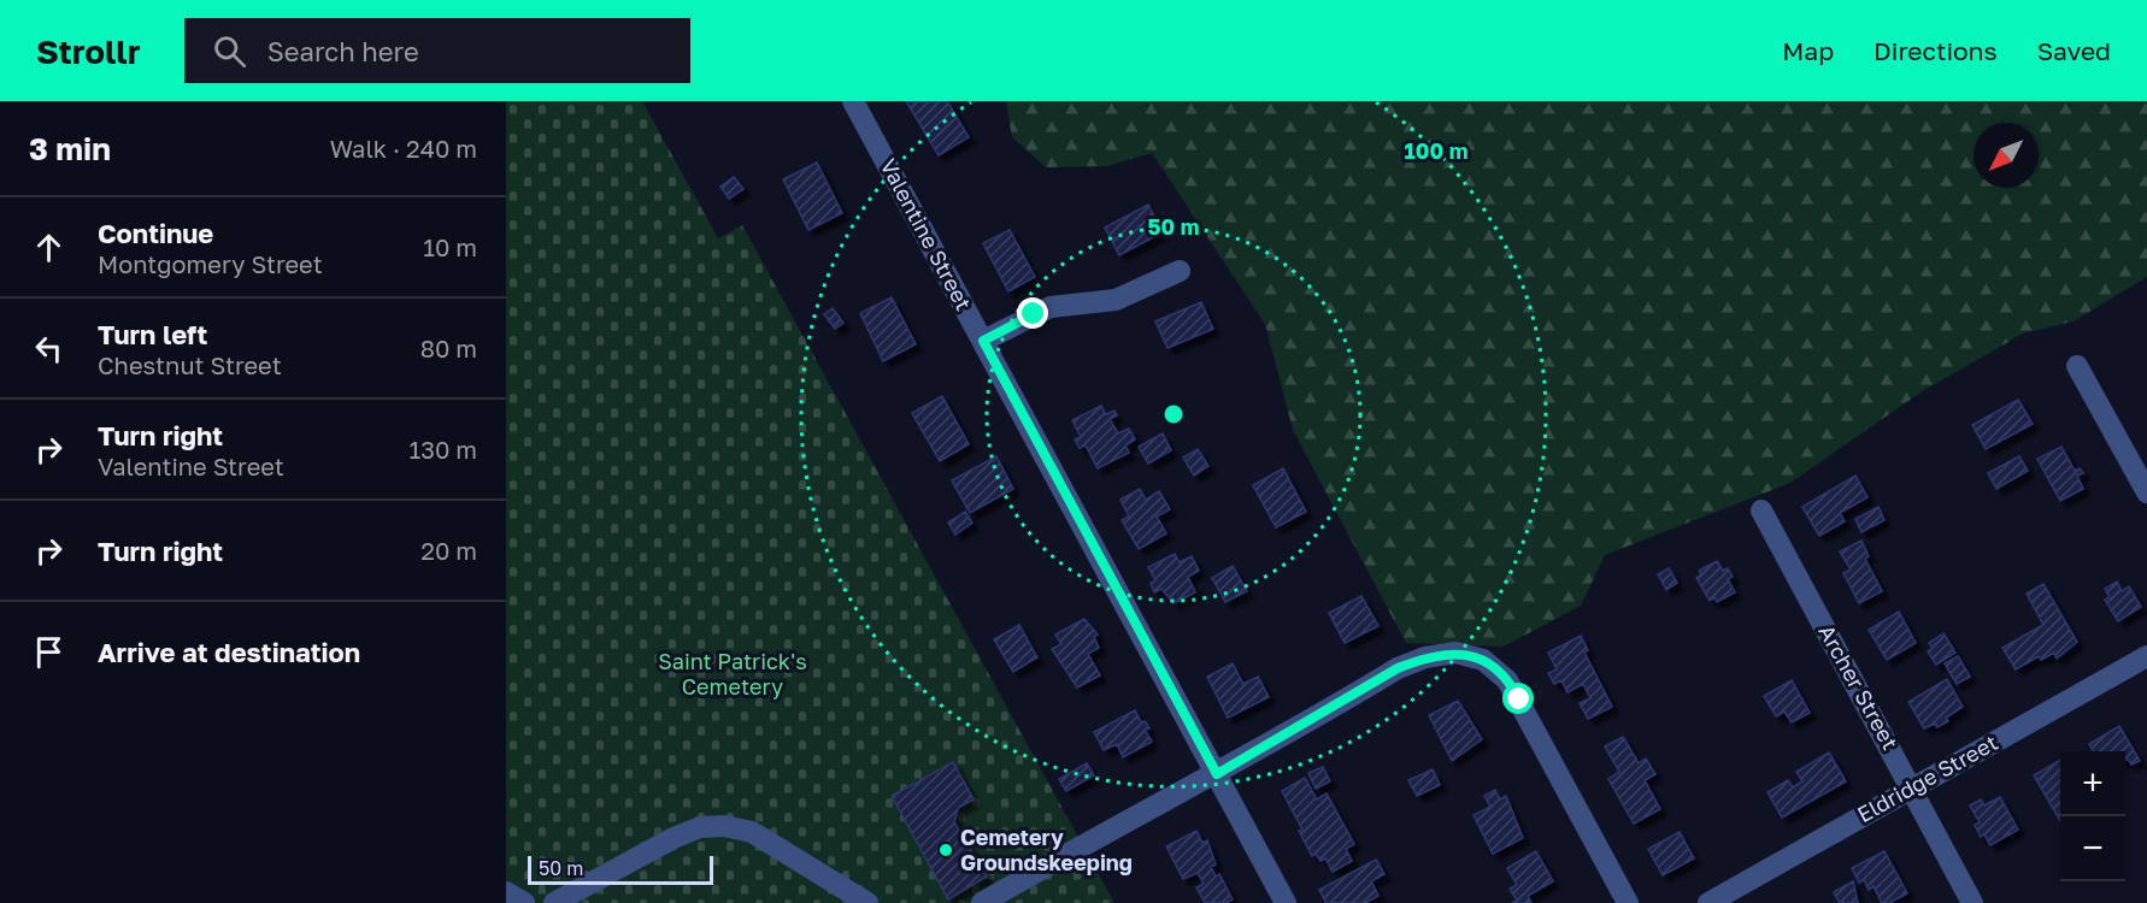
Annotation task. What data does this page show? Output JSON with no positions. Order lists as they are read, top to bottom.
{
  "streets": {
    "street": ["Valentine Street", "Archer Street", "Eldridge Street"]
  },
  "crossings": [
    ["Archer Street", "Eldridge Street"]
  ],
  "parks": ["Saint Patrick's Cemetery"],
  "places": ["Cemetery Groundskeeping"],
  "scale_bar": "50 m",
  "north": "bottom left",
  "page": {
    "header": "Strollr",
    "search": "Search here",
    "nav": ["Map", "Directions", "Saved"],
    "heading": ["3 min", "Walk · 240 m"],
    "list": [
      ["Continue", "Montgomery Street", "10 m"],
      ["Turn left", "Chestnut Street", "80 m"],
      ["Turn right", "Valentine Street", "130 m"],
      ["Turn right", "20 m"],
      "Arrive at destination"
    ],
    "map_buttons": ["+", "−"],
    "scale": "50 m"
  },
  "rings": ["100 m", "50 m"]
}
